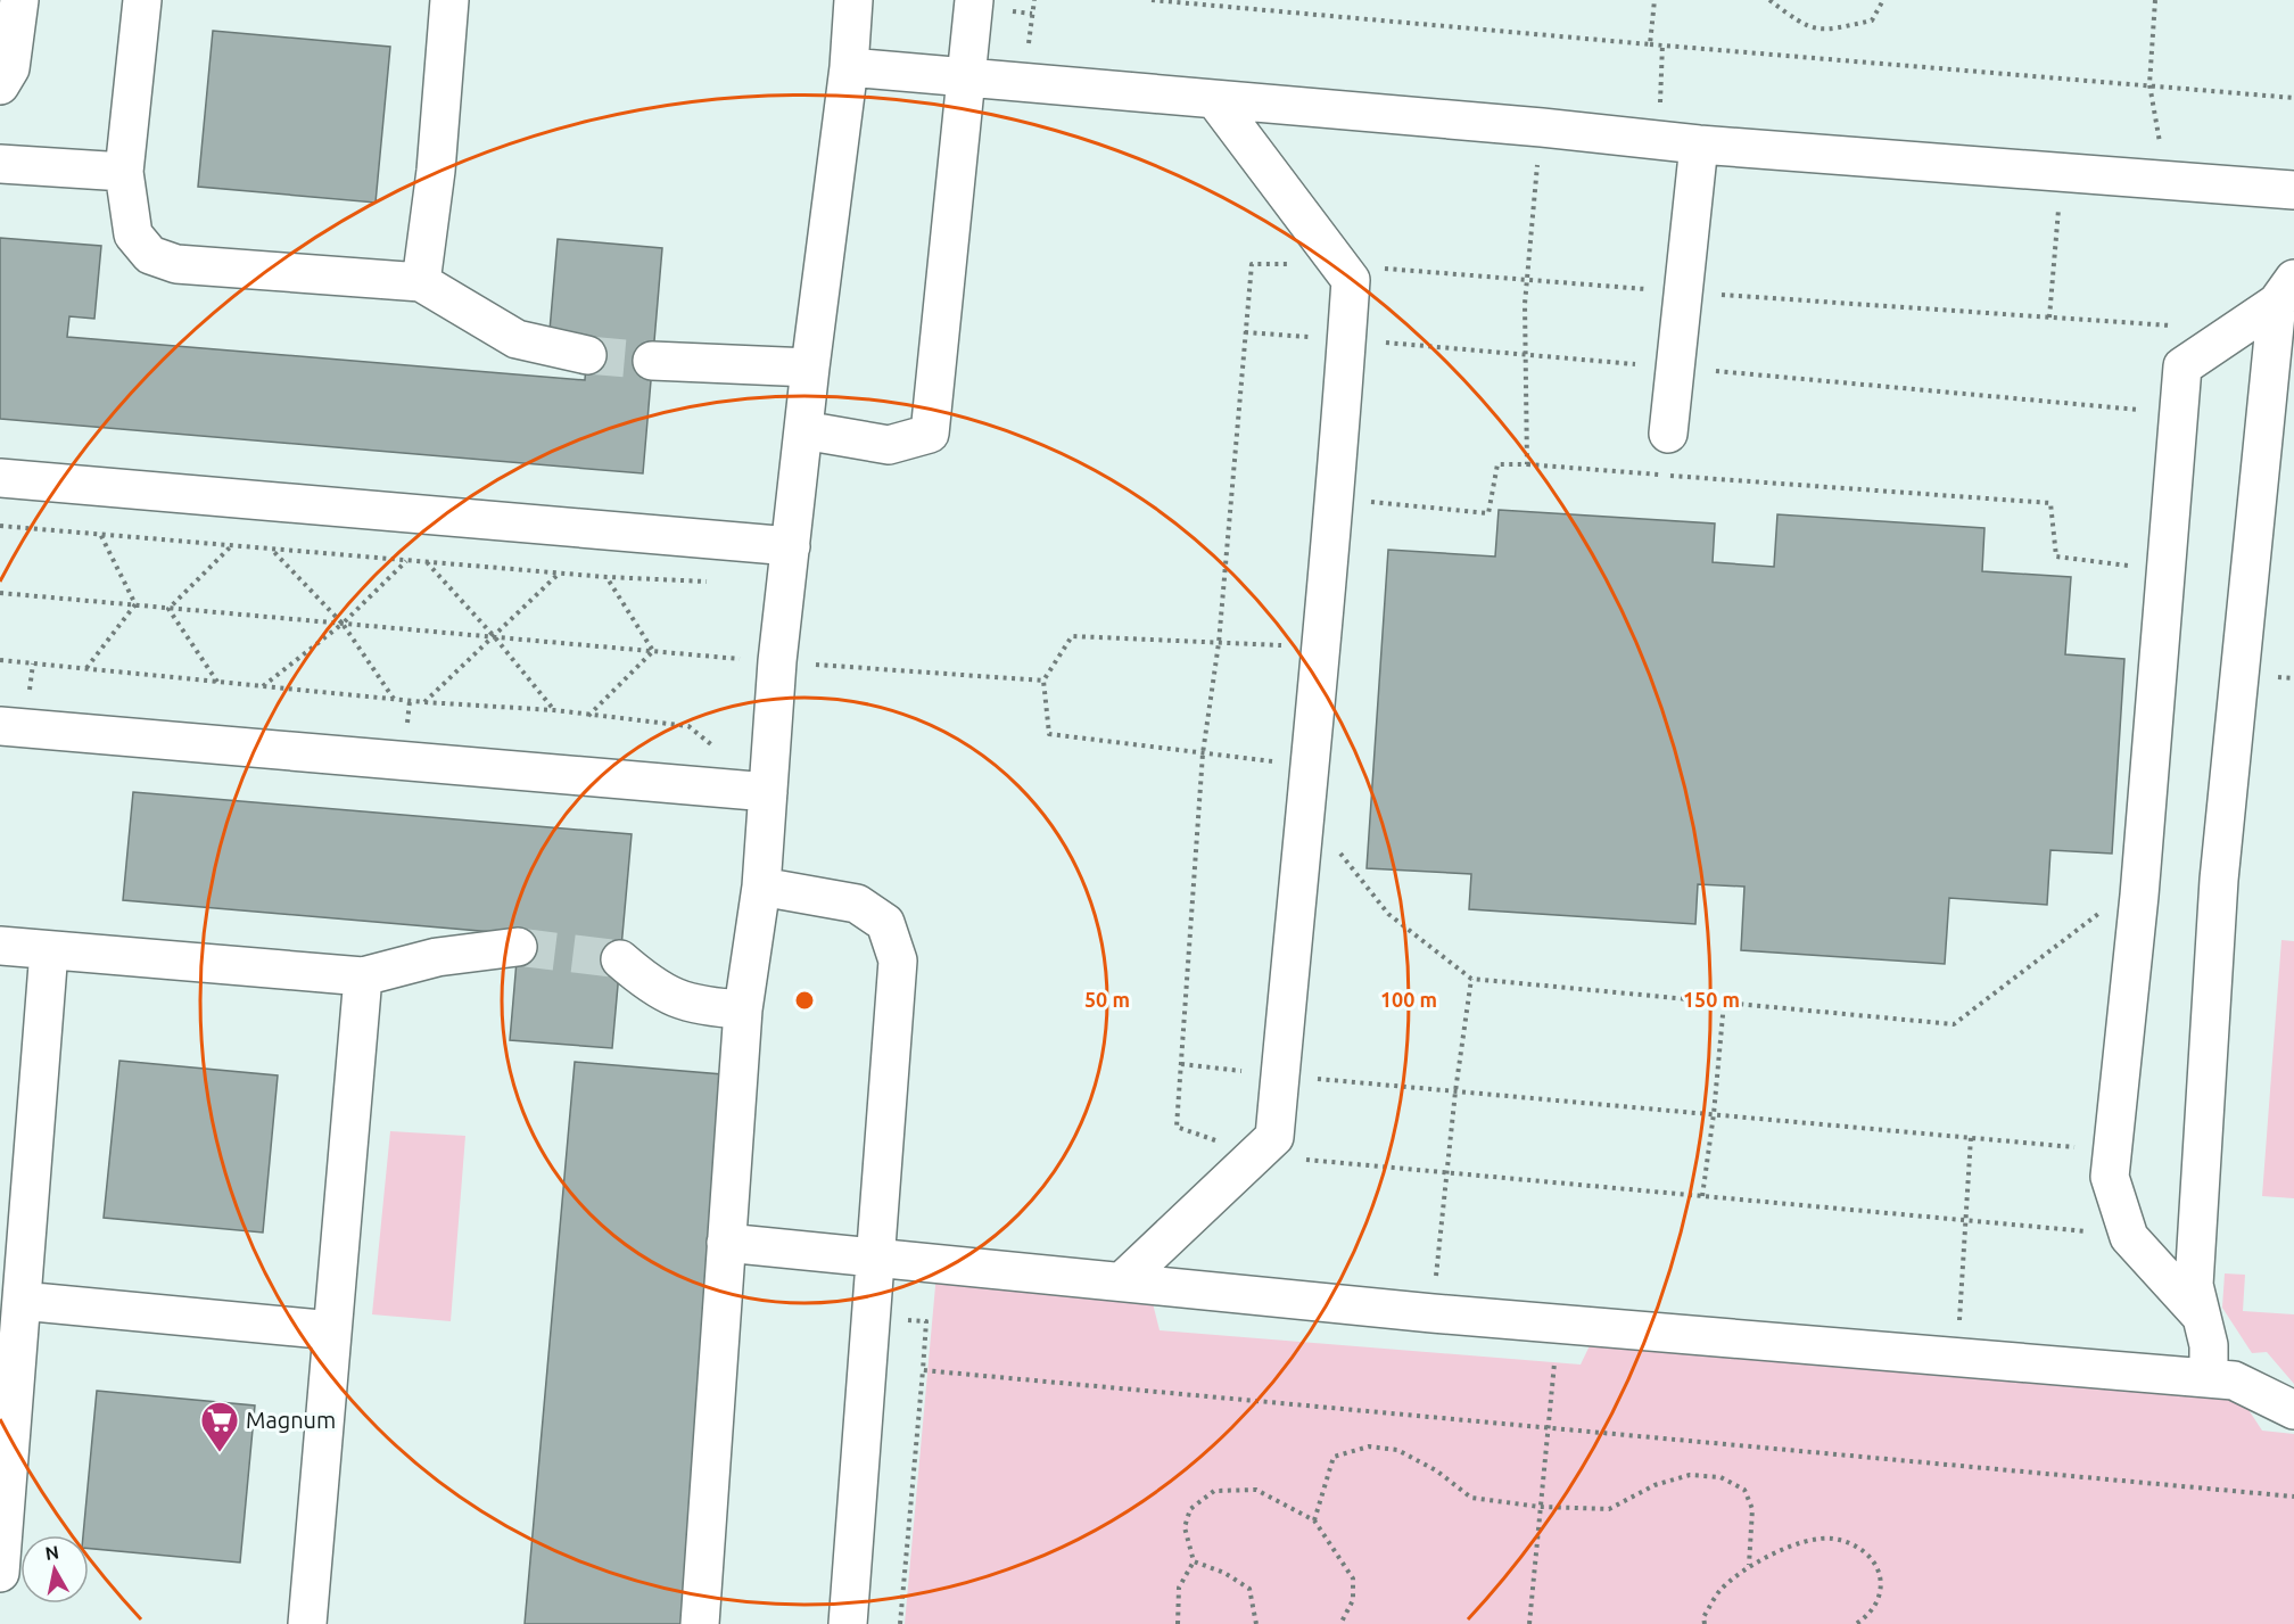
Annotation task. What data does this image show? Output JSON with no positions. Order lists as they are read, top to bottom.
{
  "places": {
    "supermarket": ["Magnum"]
  },
  "north": "top",
  "rings": ["50 m", "100 m", "150 m"]
}
